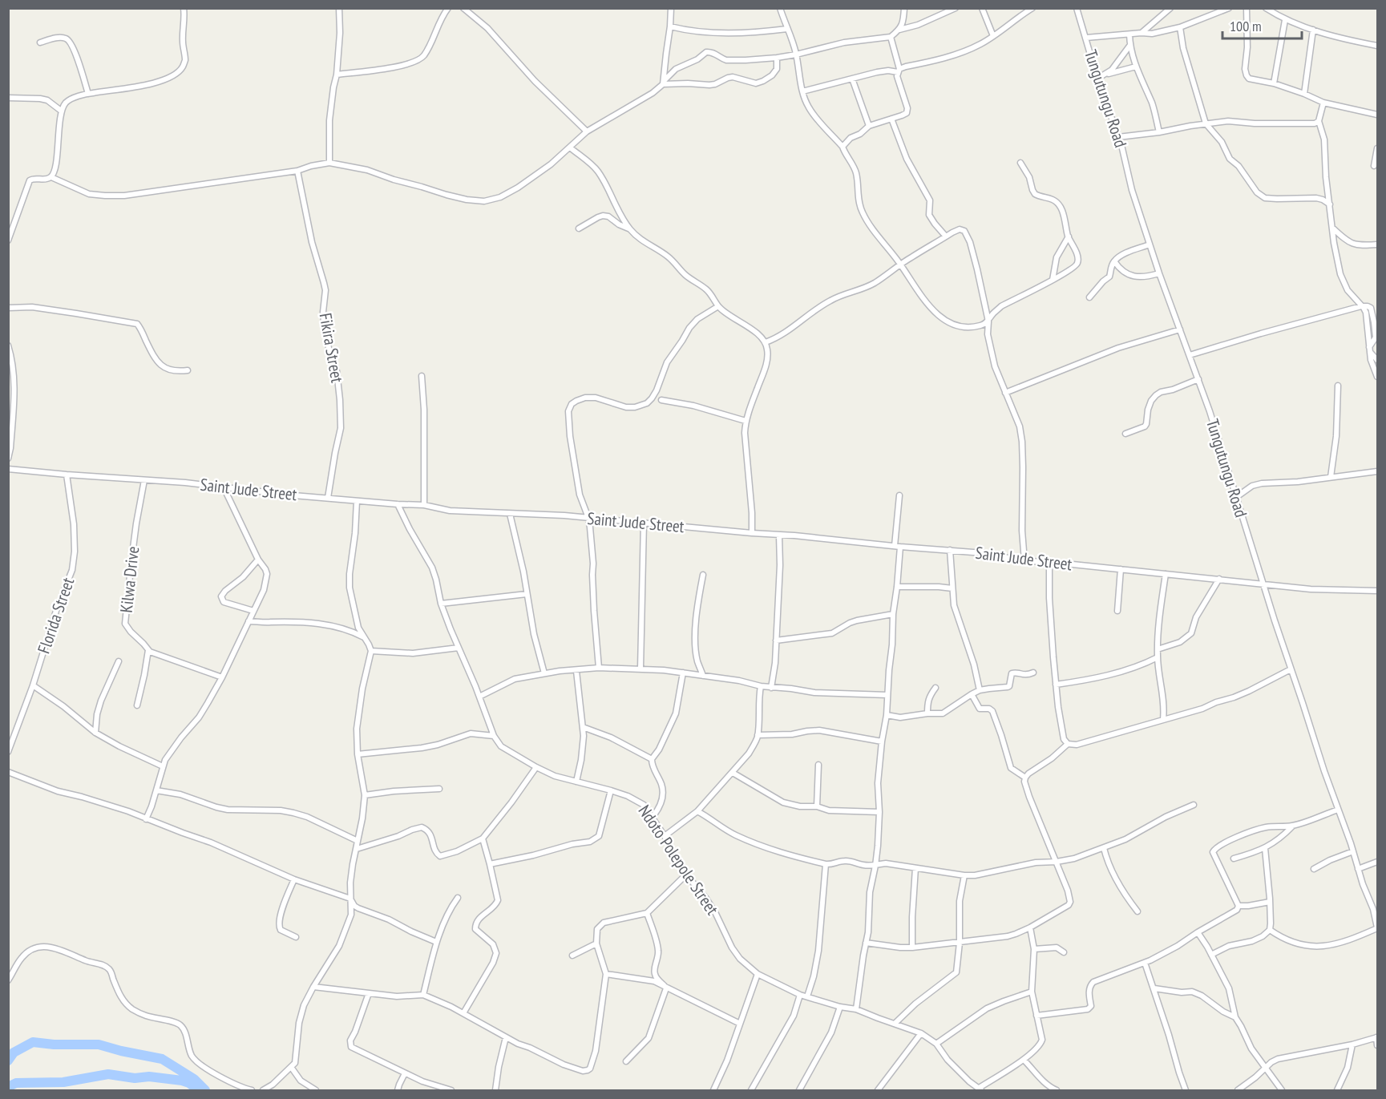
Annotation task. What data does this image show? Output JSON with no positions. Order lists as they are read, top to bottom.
{
  "streets": {
    "street": [
      "Tungutungu Road",
      "Fikira Street",
      "Saint Jude Street",
      "Kilwa Drive",
      "Florida Street",
      "Ndoto Polepole Street"
    ]
  },
  "crossings": [
    ["Tungutungu Road", "Saint Jude Street"],
    ["Fikira Street", "Saint Jude Street"],
    ["Saint Jude Street", "Kilwa Drive"],
    ["Saint Jude Street", "Florida Street"],
    ["Saint Jude Street", "Ndoto Polepole Street"]
  ],
  "scale_bar": "100 m"
}
